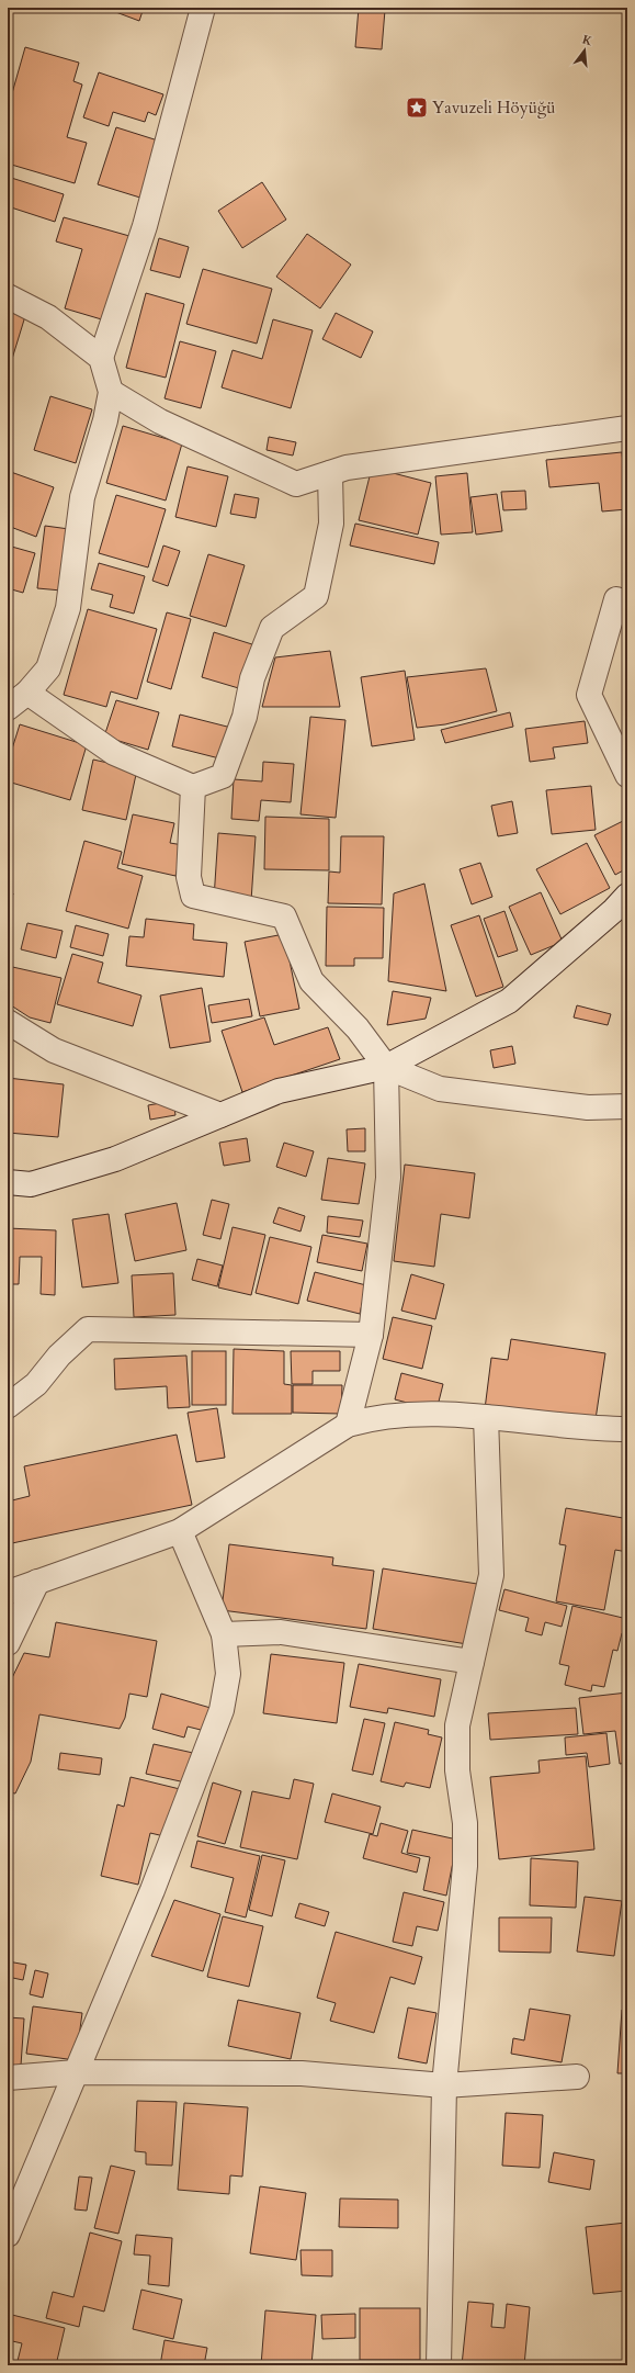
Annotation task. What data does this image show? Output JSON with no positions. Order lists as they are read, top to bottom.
{
  "places": {
    "place": ["Yavuzeli Höyüğü"]
  },
  "north": "top"
}
